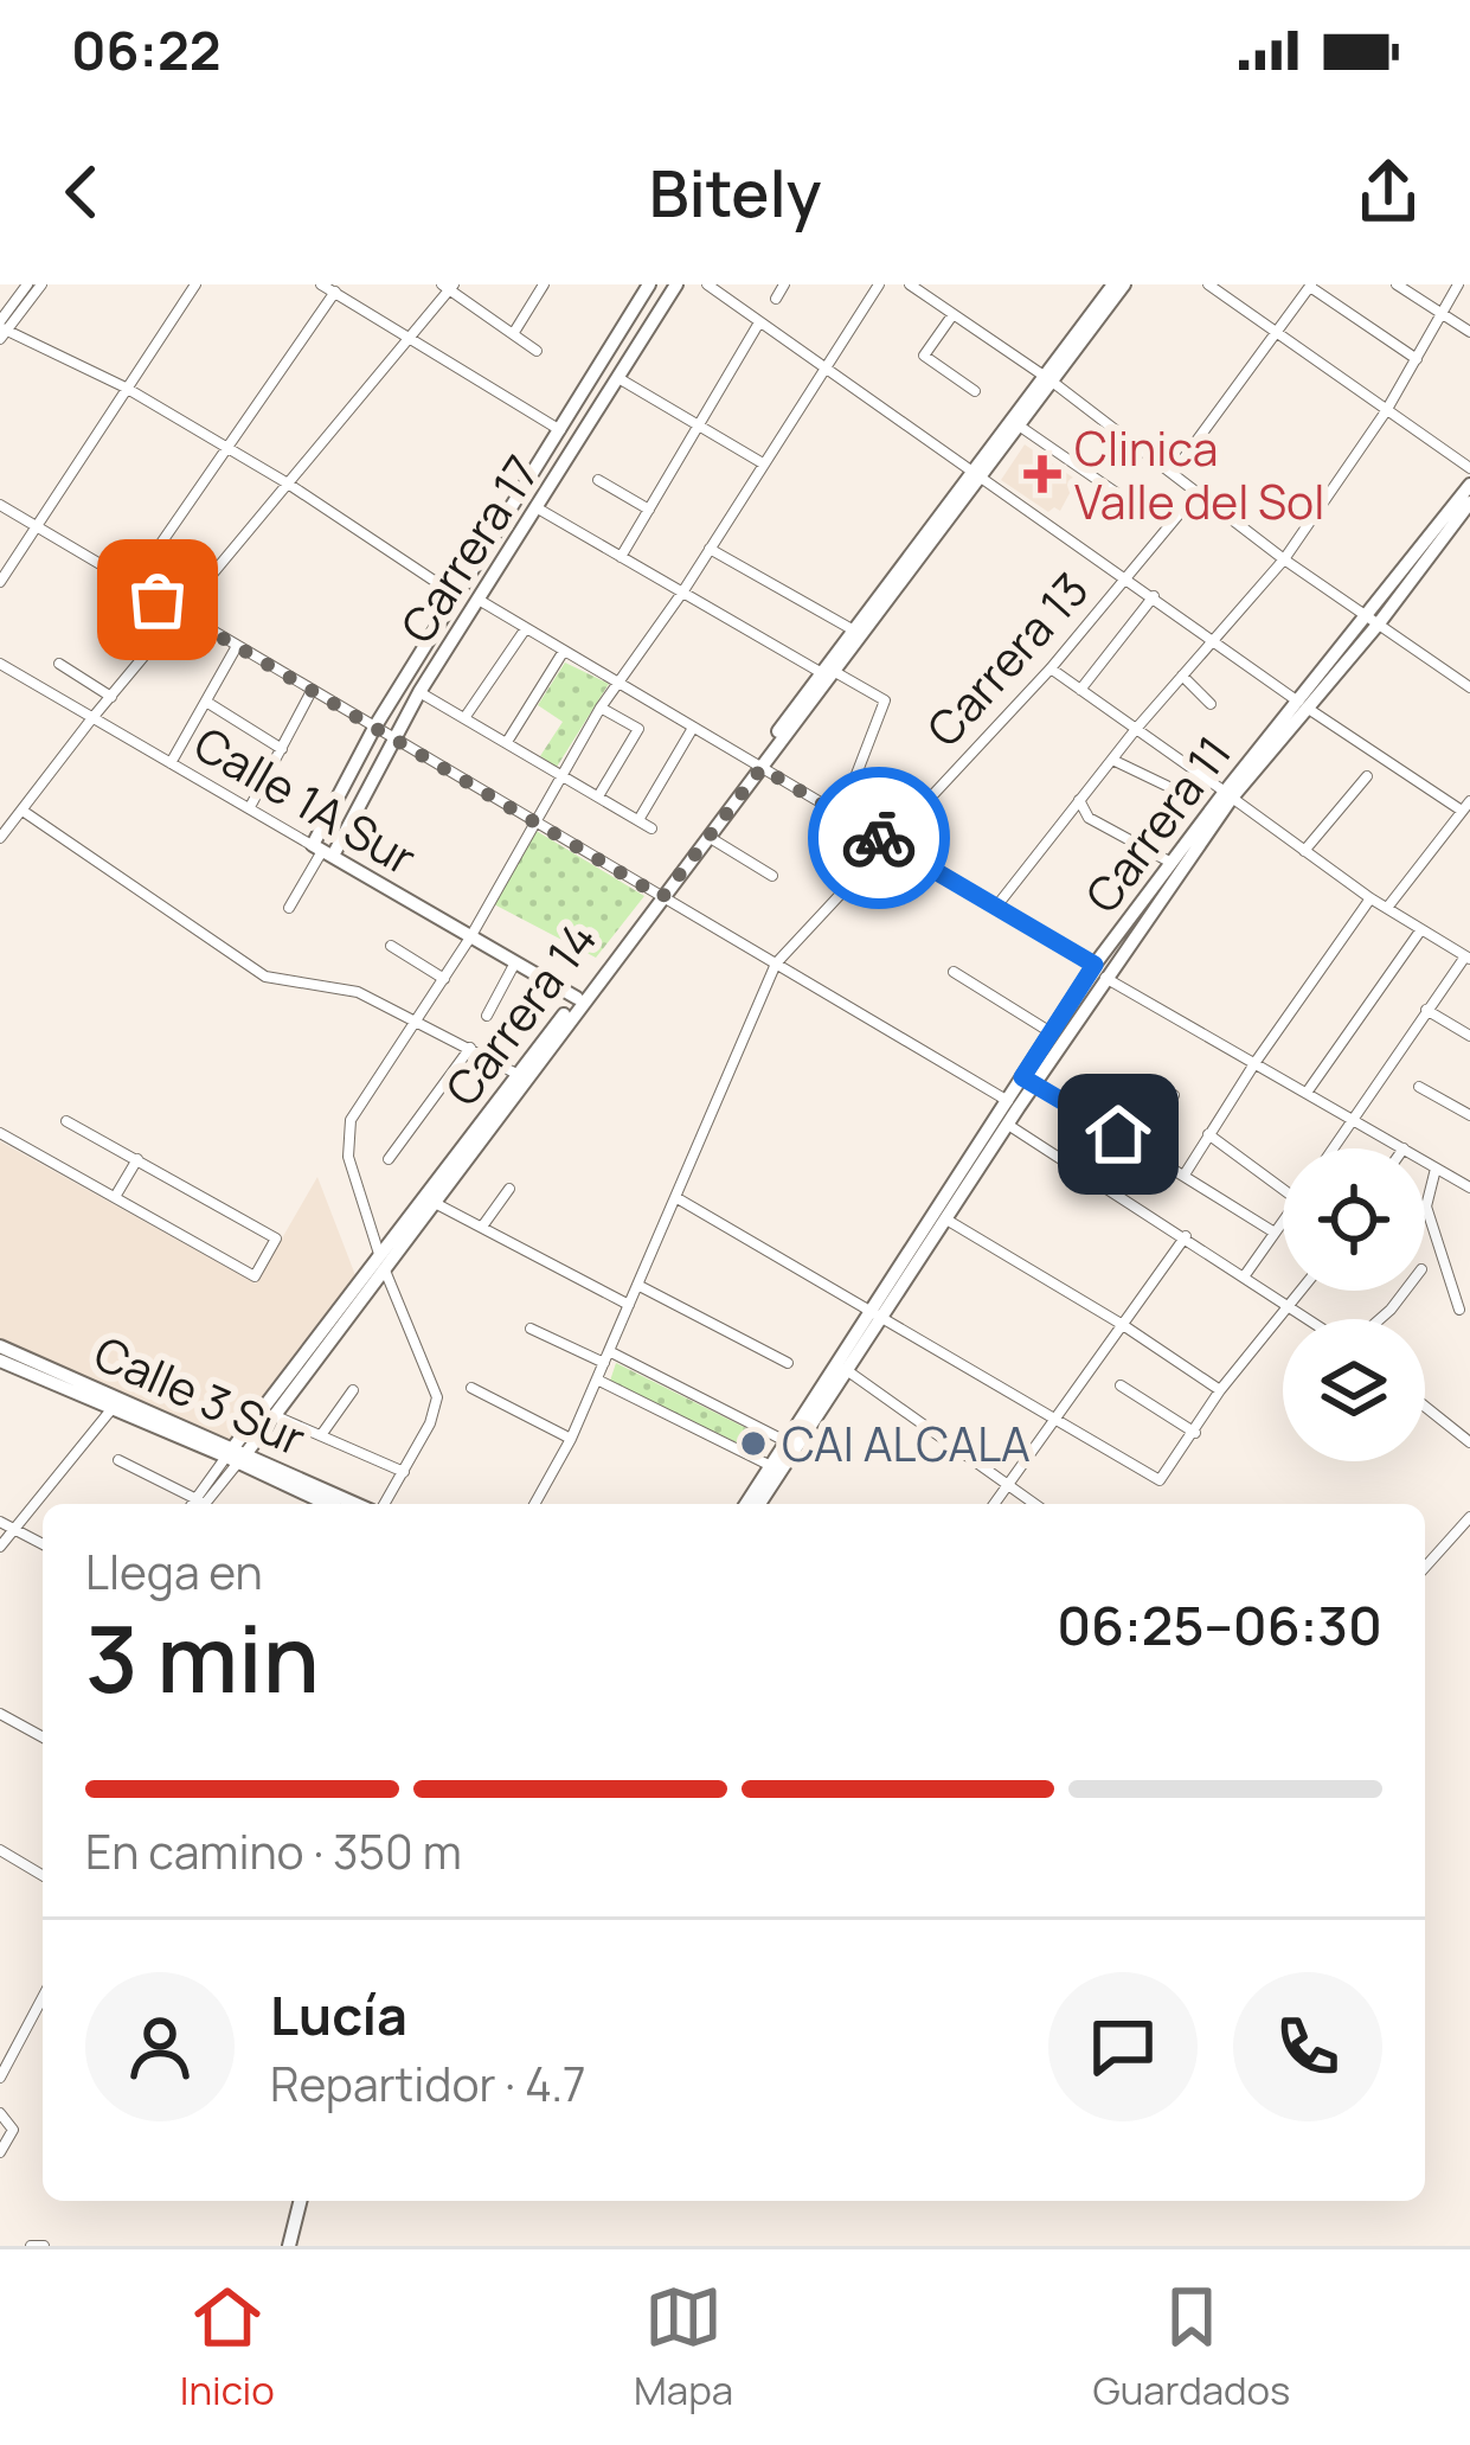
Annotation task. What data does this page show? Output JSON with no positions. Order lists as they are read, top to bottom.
{
  "streets": {
    "street": [
      "Carrera 17",
      "Carrera 13",
      "Calle 1A Sur",
      "Carrera 11",
      "Carrera 14",
      "Calle 3 Sur"
    ]
  },
  "crossings": [
    ["Carrera 17", "Calle 1A Sur"],
    ["Calle 1A Sur", "Carrera 14"],
    ["Carrera 14", "Calle 3 Sur"]
  ],
  "places": {
    "health": ["Clinica Valle del Sol"],
    "other": ["CAI ALCALA"]
  },
  "page": {
    "status": "06:22",
    "header": "Bitely",
    "heading": ["3 min", "Llega en", "06:25–06:30"],
    "panel": ["Lucía", "Repartidor · 4.7"],
    "bar": "En camino · 350 m",
    "tabs": ["Inicio", "Mapa", "Guardados"]
  }
}
